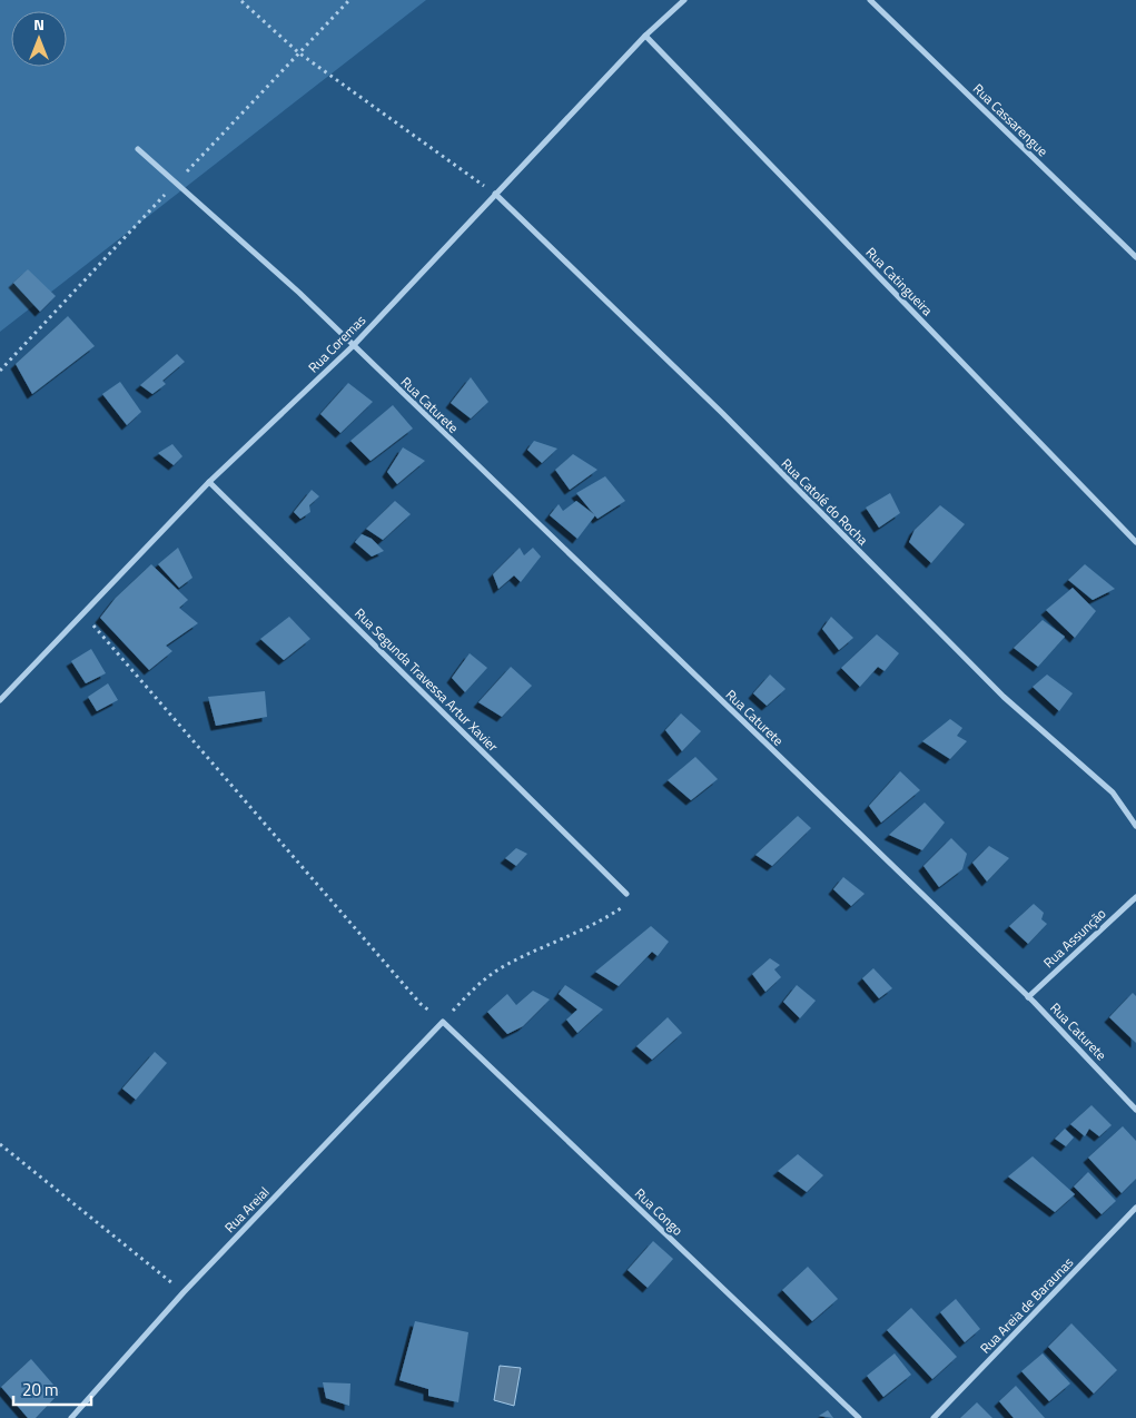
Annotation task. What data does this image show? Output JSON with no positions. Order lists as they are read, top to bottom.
{
  "streets": {
    "street": [
      "Rua Cassarengue",
      "Rua Catingueira",
      "Rua Coremas",
      "Rua Caturete",
      "Rua Catolé do Rocha",
      "Rua Segunda Travessa Artur Xavier",
      "Rua Assunção",
      "Rua Areial",
      "Rua Congo",
      "Rua Areia de Baraunas"
    ]
  },
  "crossings": [
    ["Rua Catingueira", "Rua Coremas"],
    ["Rua Coremas", "Rua Caturete"],
    ["Rua Coremas", "Rua Catolé do Rocha"],
    ["Rua Coremas", "Rua Segunda Travessa Artur Xavier"],
    ["Rua Caturete", "Rua Assunção"],
    ["Rua Areial", "Rua Congo"]
  ],
  "scale_bar": "20 m",
  "north": "top"
}
